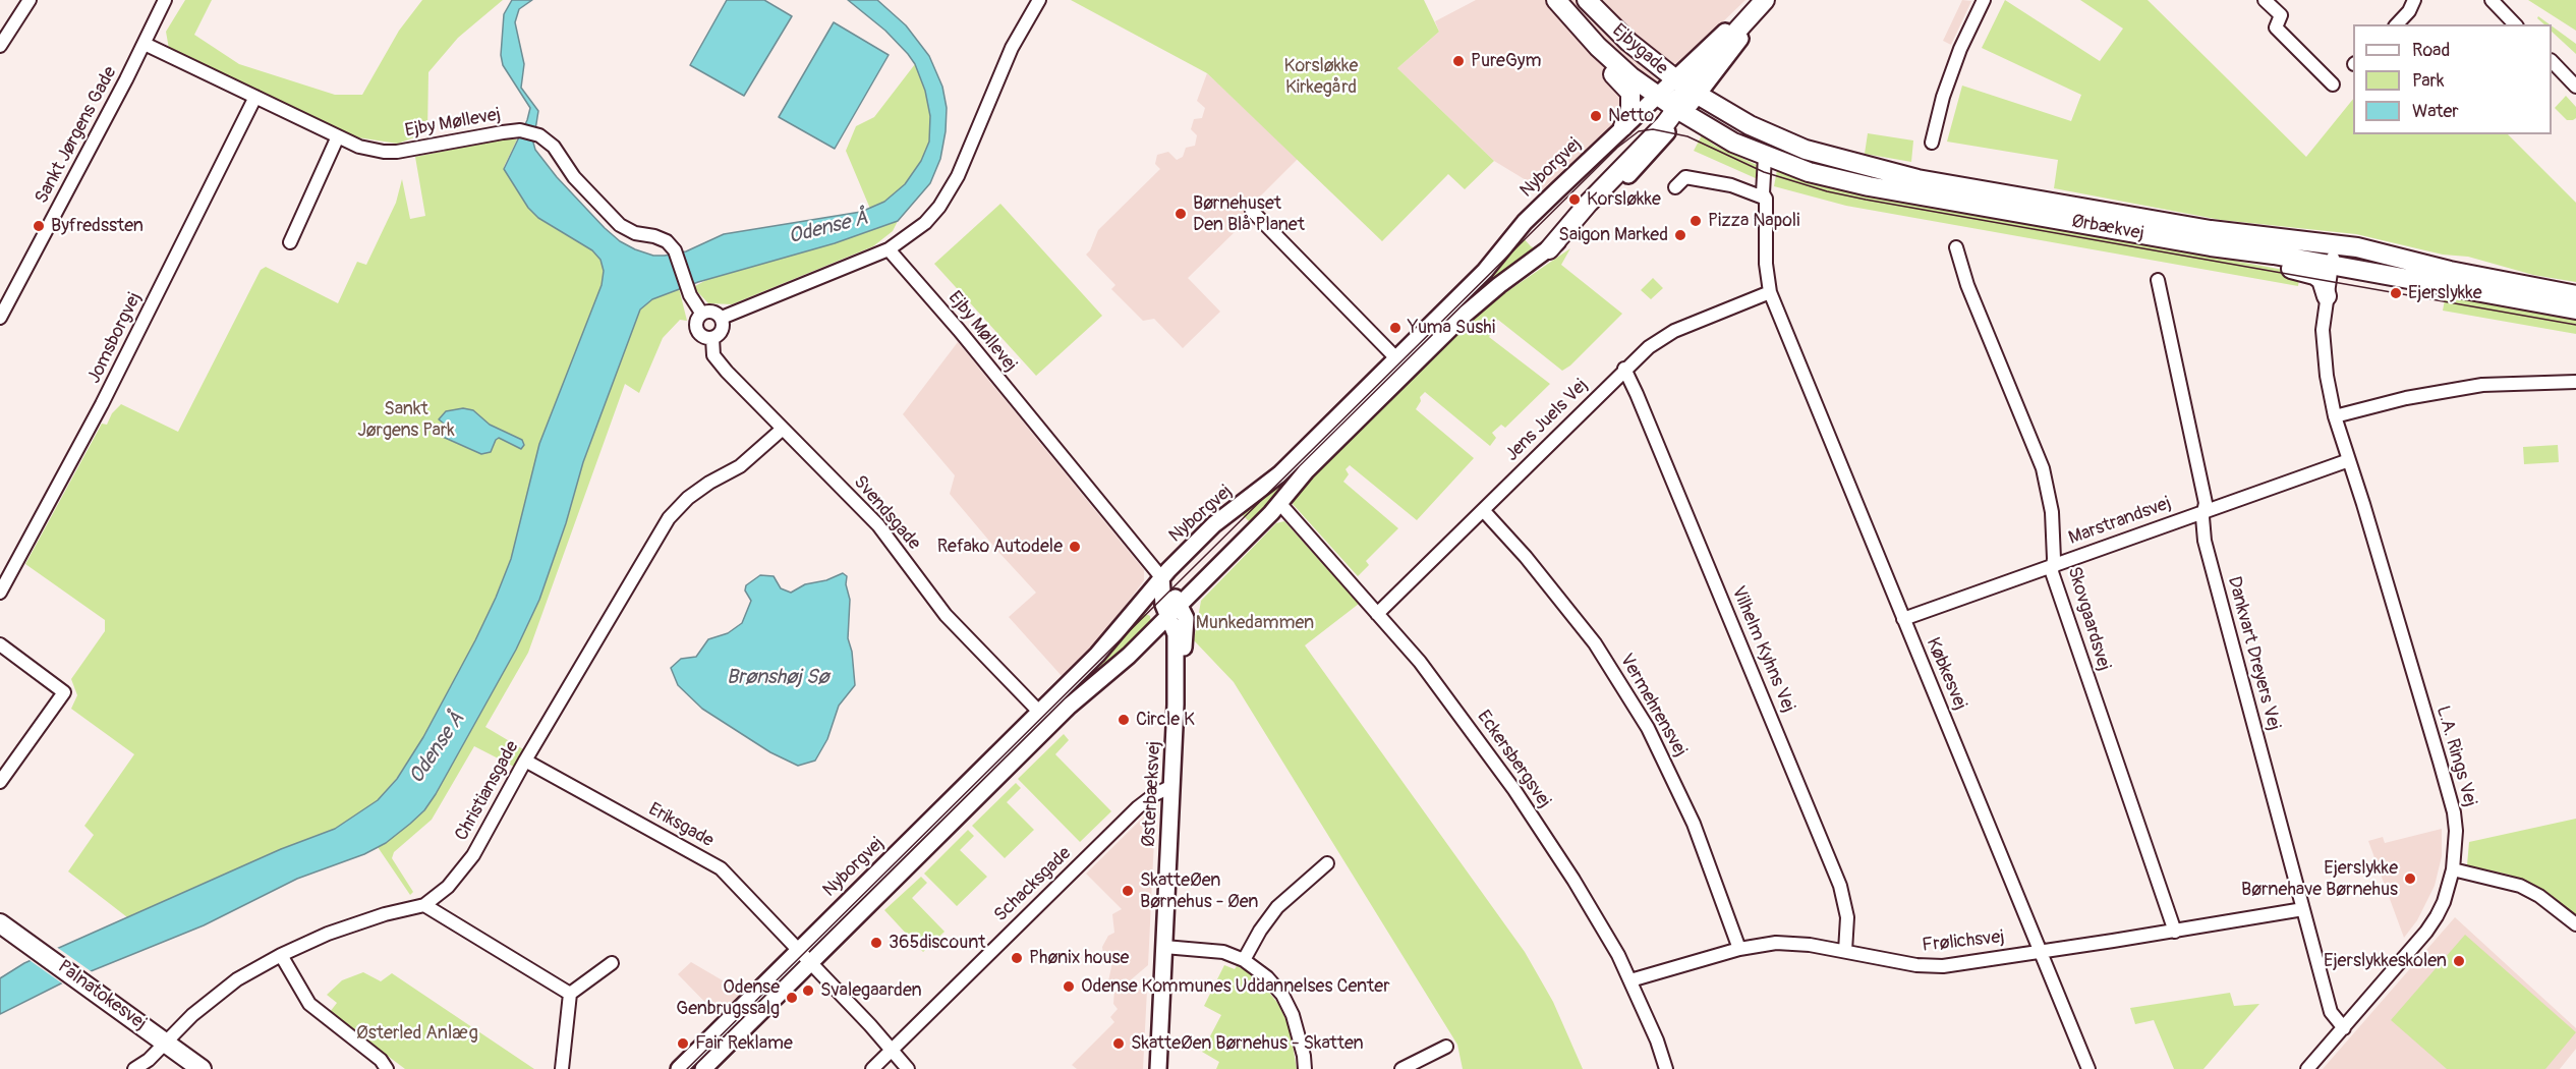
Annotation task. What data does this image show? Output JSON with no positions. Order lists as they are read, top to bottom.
{
  "streets": {
    "main road": ["Ejbygade", "Ørbækvej", "Palnatokesvej"],
    "street": [
      "Ejby Møllevej",
      "Sankt Jørgens Gade",
      "Nyborgvej",
      "Jomsborgvej",
      "Jens Juels Vej",
      "Svendsgade",
      "Marstrandsvej",
      "Skovgaardsvej",
      "Vilhelm Kyhns Vej",
      "Dankvart Dreyers Vej",
      "Købkesvej",
      "Vermehrensvej",
      "L.A. Rings Vej",
      "Eckersbergsvej",
      "Christiansgade",
      "Østerbæksvej",
      "Eriksgade",
      "Schacksgade",
      "Frølichsvej"
    ]
  },
  "crossings": [
    ["Ejbygade", "Nyborgvej"],
    ["Ejbygade", "Ørbækvej"],
    ["Ejby Møllevej", "Sankt Jørgens Gade"],
    ["Ejby Møllevej", "Nyborgvej"],
    ["Ejby Møllevej", "Jomsborgvej"],
    ["Ejby Møllevej", "Svendsgade"],
    ["Ejby Møllevej", "Østerbæksvej"],
    ["Nyborgvej", "Ørbækvej"],
    ["Nyborgvej", "Svendsgade"],
    ["Nyborgvej", "Eckersbergsvej"],
    ["Nyborgvej", "Østerbæksvej"],
    ["Nyborgvej", "Eriksgade"],
    ["Ørbækvej", "Købkesvej"],
    ["Ørbækvej", "L.A. Rings Vej"],
    ["Jens Juels Vej", "Vilhelm Kyhns Vej"],
    ["Jens Juels Vej", "Købkesvej"],
    ["Jens Juels Vej", "Vermehrensvej"],
    ["Jens Juels Vej", "Eckersbergsvej"],
    ["Svendsgade", "Christiansgade"],
    ["Marstrandsvej", "Skovgaardsvej"],
    ["Marstrandsvej", "Dankvart Dreyers Vej"],
    ["Marstrandsvej", "Købkesvej"],
    ["Marstrandsvej", "L.A. Rings Vej"],
    ["Skovgaardsvej", "Frølichsvej"],
    ["Vilhelm Kyhns Vej", "Frølichsvej"],
    ["Dankvart Dreyers Vej", "L.A. Rings Vej"],
    ["Dankvart Dreyers Vej", "Frølichsvej"],
    ["Købkesvej", "Frølichsvej"],
    ["Vermehrensvej", "Frølichsvej"],
    ["Eckersbergsvej", "Frølichsvej"],
    ["Christiansgade", "Eriksgade"],
    ["Christiansgade", "Palnatokesvej"],
    ["Østerbæksvej", "Schacksgade"],
    ["Eriksgade", "Schacksgade"]
  ],
  "water": ["Odense Å", "Brønshøj Sø"],
  "parks": [
    "Korsløkke Kirkegård",
    "Sankt Jørgens Park",
    "Munkedammen",
    "Østerled Anlæg"
  ],
  "places": [
    "PureGym",
    "Netto",
    "Korsløkke",
    "Børnehuset Den Blå Planet",
    "Pizza Napoli",
    "Byfredssten",
    "Saigon Marked",
    "Ejerslykke",
    "Yuma Sushi",
    "Refako Autodele",
    "Circle K",
    "Ejerslykke Børnehave Børnehus",
    "SkatteØen Børnehus - Øen",
    "365discount",
    "Phønix house",
    "Ejerslykkeskolen",
    "Odense Kommunes Uddannelses Center",
    "Svalegaarden",
    "Odense Genbrugssalg",
    "Fair Reklame",
    "SkatteØen Børnehus - Skatten"
  ],
  "legend": ["Road", "Park", "Water"]
}
